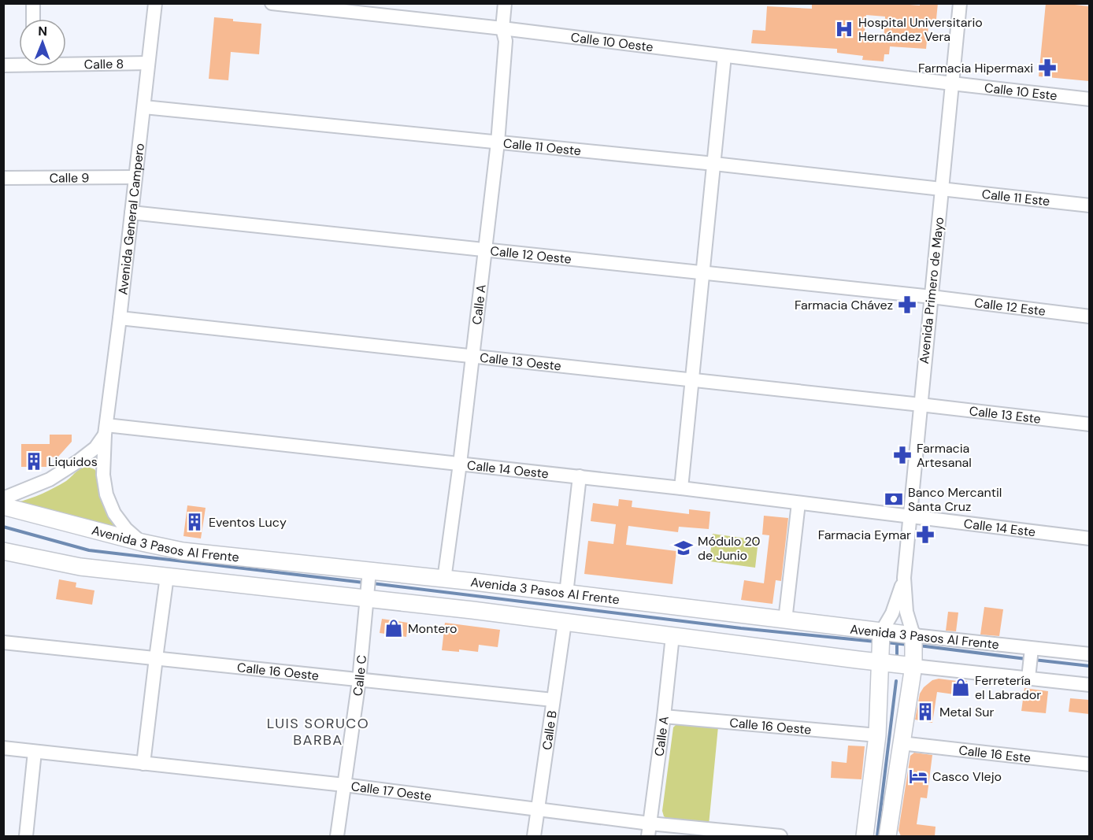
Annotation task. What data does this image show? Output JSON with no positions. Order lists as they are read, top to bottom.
{
  "streets": {
    "main road": ["Avenida 3 Pasos Al Frente"],
    "street": [
      "Calle 10 Oeste",
      "Calle 8",
      "Calle 10 Este",
      "Calle 11 Oeste",
      "Calle 9",
      "Calle 11 Este",
      "Avenida General Campero",
      "Calle 12 Oeste",
      "Avenida Primero de Mayo",
      "Calle A",
      "Calle 12 Este",
      "Calle 13 Oeste",
      "Calle 13 Este",
      "Calle 14 Oeste",
      "Calle 14 Este",
      "Calle 16 Oeste",
      "Calle C",
      "Calle B",
      "Calle 16 Este",
      "Calle 17 Oeste"
    ]
  },
  "crossings": [
    ["Calle 10 Oeste", "Calle 10 Este"],
    ["Calle 10 Oeste", "Avenida Primero de Mayo"],
    ["Calle 10 Oeste", "Calle A"],
    ["Calle 8", "Avenida General Campero"],
    ["Calle 10 Este", "Avenida Primero de Mayo"],
    ["Calle 11 Oeste", "Calle 11 Este"],
    ["Calle 11 Oeste", "Avenida General Campero"],
    ["Calle 11 Oeste", "Avenida Primero de Mayo"],
    ["Calle 11 Oeste", "Calle A"],
    ["Calle 9", "Avenida General Campero"],
    ["Calle 11 Este", "Avenida Primero de Mayo"],
    ["Avenida General Campero", "Calle 12 Oeste"],
    ["Avenida General Campero", "Calle 13 Oeste"],
    ["Avenida General Campero", "Calle 14 Oeste"],
    ["Avenida General Campero", "Avenida 3 Pasos Al Frente"],
    ["Calle 12 Oeste", "Avenida Primero de Mayo"],
    ["Calle 12 Oeste", "Calle A"],
    ["Calle 12 Oeste", "Calle 12 Este"],
    ["Avenida Primero de Mayo", "Calle 12 Este"],
    ["Avenida Primero de Mayo", "Calle 13 Oeste"],
    ["Avenida Primero de Mayo", "Calle 13 Este"],
    ["Avenida Primero de Mayo", "Calle 14 Oeste"],
    ["Avenida Primero de Mayo", "Calle 14 Este"],
    ["Avenida Primero de Mayo", "Avenida 3 Pasos Al Frente"],
    ["Calle A", "Calle 13 Oeste"],
    ["Calle A", "Calle 14 Oeste"],
    ["Calle A", "Avenida 3 Pasos Al Frente"],
    ["Calle A", "Calle 16 Oeste"],
    ["Calle A", "Calle 17 Oeste"],
    ["Calle 13 Oeste", "Calle 13 Este"],
    ["Calle 14 Oeste", "Calle 14 Este"],
    ["Avenida 3 Pasos Al Frente", "Calle C"],
    ["Avenida 3 Pasos Al Frente", "Calle B"],
    ["Calle 16 Oeste", "Calle C"],
    ["Calle 16 Oeste", "Calle B"],
    ["Calle C", "Calle 17 Oeste"],
    ["Calle B", "Calle 17 Oeste"]
  ],
  "districts": ["LUIS SORUCO BARBA"],
  "places": {
    "hospital": ["Hospital Universitario Hernández Vera"],
    "pharmacy": [
      "Farmacia Hipermaxi",
      "Farmacia Chávez",
      "Farmacia Artesanal",
      "Farmacia Eymar"
    ],
    "building": ["Liquidos", "Eventos Lucy", "Metal Sur"],
    "bank": ["Banco Mercantil Santa Cruz"],
    "school or university": ["Módulo 20 de Junio"],
    "shop": ["Montero", "Ferretería el Labrador"],
    "hotel": ["Casco VIejo"]
  },
  "north": "top"
}
